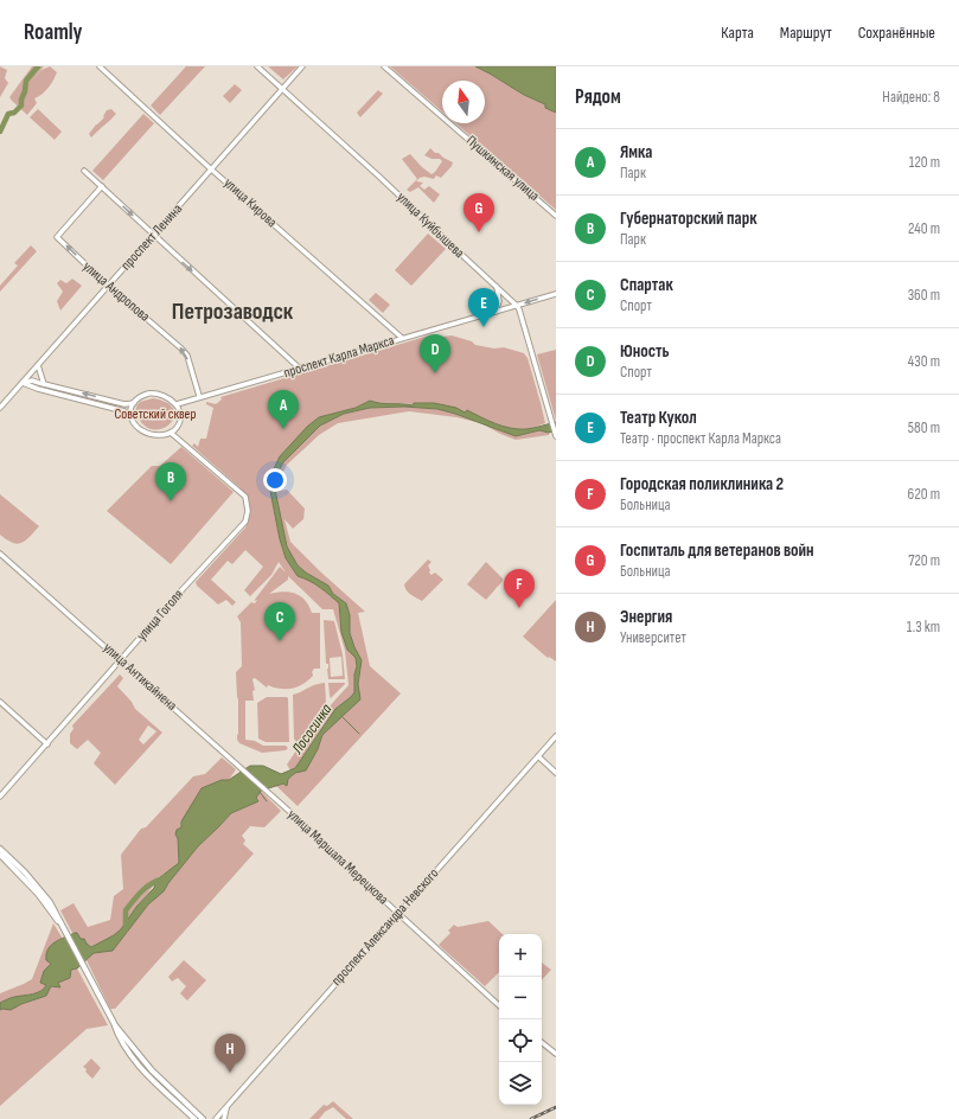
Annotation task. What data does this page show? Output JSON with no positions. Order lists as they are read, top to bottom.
{
  "streets": {
    "main road": [
      "Пушкинская улица",
      "улица Кирова",
      "улица Куйбышева",
      "проспект Ленина",
      "улица Андропова",
      "проспект Карла Маркса",
      "улица Гоголя",
      "улица Антикайнена",
      "улица Маршала Мерецкова",
      "проспект Александра Невского"
    ]
  },
  "crossings": [
    ["улица Кирова", "проспект Ленина"],
    ["улица Кирова", "проспект Карла Маркса"],
    ["улица Куйбышева", "проспект Ленина"],
    ["улица Куйбышева", "проспект Карла Маркса"],
    ["проспект Ленина", "улица Андропова"],
    ["улица Андропова", "проспект Карла Маркса"],
    ["проспект Карла Маркса", "улица Гоголя"],
    ["улица Гоголя", "улица Антикайнена"],
    ["улица Антикайнена", "улица Маршала Мерецкова"],
    ["улица Маршала Мерецкова", "проспект Александра Невского"]
  ],
  "one_way": ["улица Андропова"],
  "districts": ["Петрозаводск"],
  "water": ["Лососинка"],
  "parks": ["Советский сквер"],
  "north": "top",
  "page": {
    "header": "Roamly",
    "nav": ["Карта", "Маршрут", "Сохранённые"],
    "heading": ["Рядом", "Найдено: 8"],
    "list": [
      {
        "mark": "A",
        "name": "Ямка",
        "note": "Парк",
        "value": "120 m"
      },
      {
        "mark": "B",
        "name": "Губернаторский парк",
        "note": "Парк",
        "value": "240 m"
      },
      {
        "mark": "C",
        "name": "Спартак",
        "note": "Спорт",
        "value": "360 m"
      },
      {
        "mark": "D",
        "name": "Юность",
        "note": "Спорт",
        "value": "430 m"
      },
      {
        "mark": "E",
        "name": "Театр Кукол",
        "note": "Театр · проспект Карла Маркса",
        "value": "580 m"
      },
      {
        "mark": "F",
        "name": "Городская поликлиника 2",
        "note": "Больница",
        "value": "620 m"
      },
      {
        "mark": "G",
        "name": "Госпиталь для ветеранов войн",
        "note": "Больница",
        "value": "720 m"
      },
      {
        "mark": "H",
        "name": "Энергия",
        "note": "Университет",
        "value": "1.3 km"
      }
    ],
    "pins": [
      "G",
      "E",
      "D",
      "A",
      "B",
      "F",
      "C",
      "H"
    ],
    "map_buttons": ["+", "−"]
  }
}
